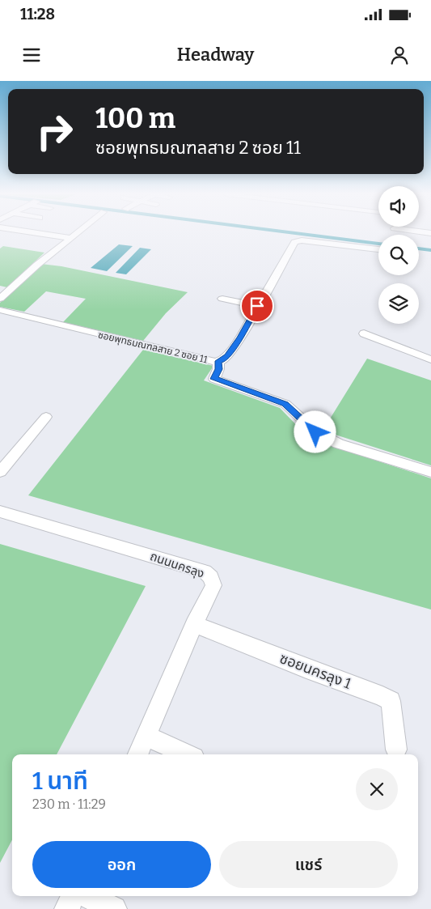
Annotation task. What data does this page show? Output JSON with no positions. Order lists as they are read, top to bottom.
{
  "streets": {
    "street": ["ซอยพุทธมณฑลสาย 2 ซอย 11", "ถนนนครลุง", "ซอยนครลุง 1"]
  },
  "crossings": [
    ["ถนนนครลุง", "ซอยนครลุง 1"]
  ],
  "page": {
    "status": "11:28",
    "header": "Headway",
    "turn": ["100 m", "ซอยพุทธมณฑลสาย 2 ซอย 11"],
    "heading": ["1 นาที", "230 m · 11:29"],
    "buttons": ["ออก", "แชร์"]
  }
}
